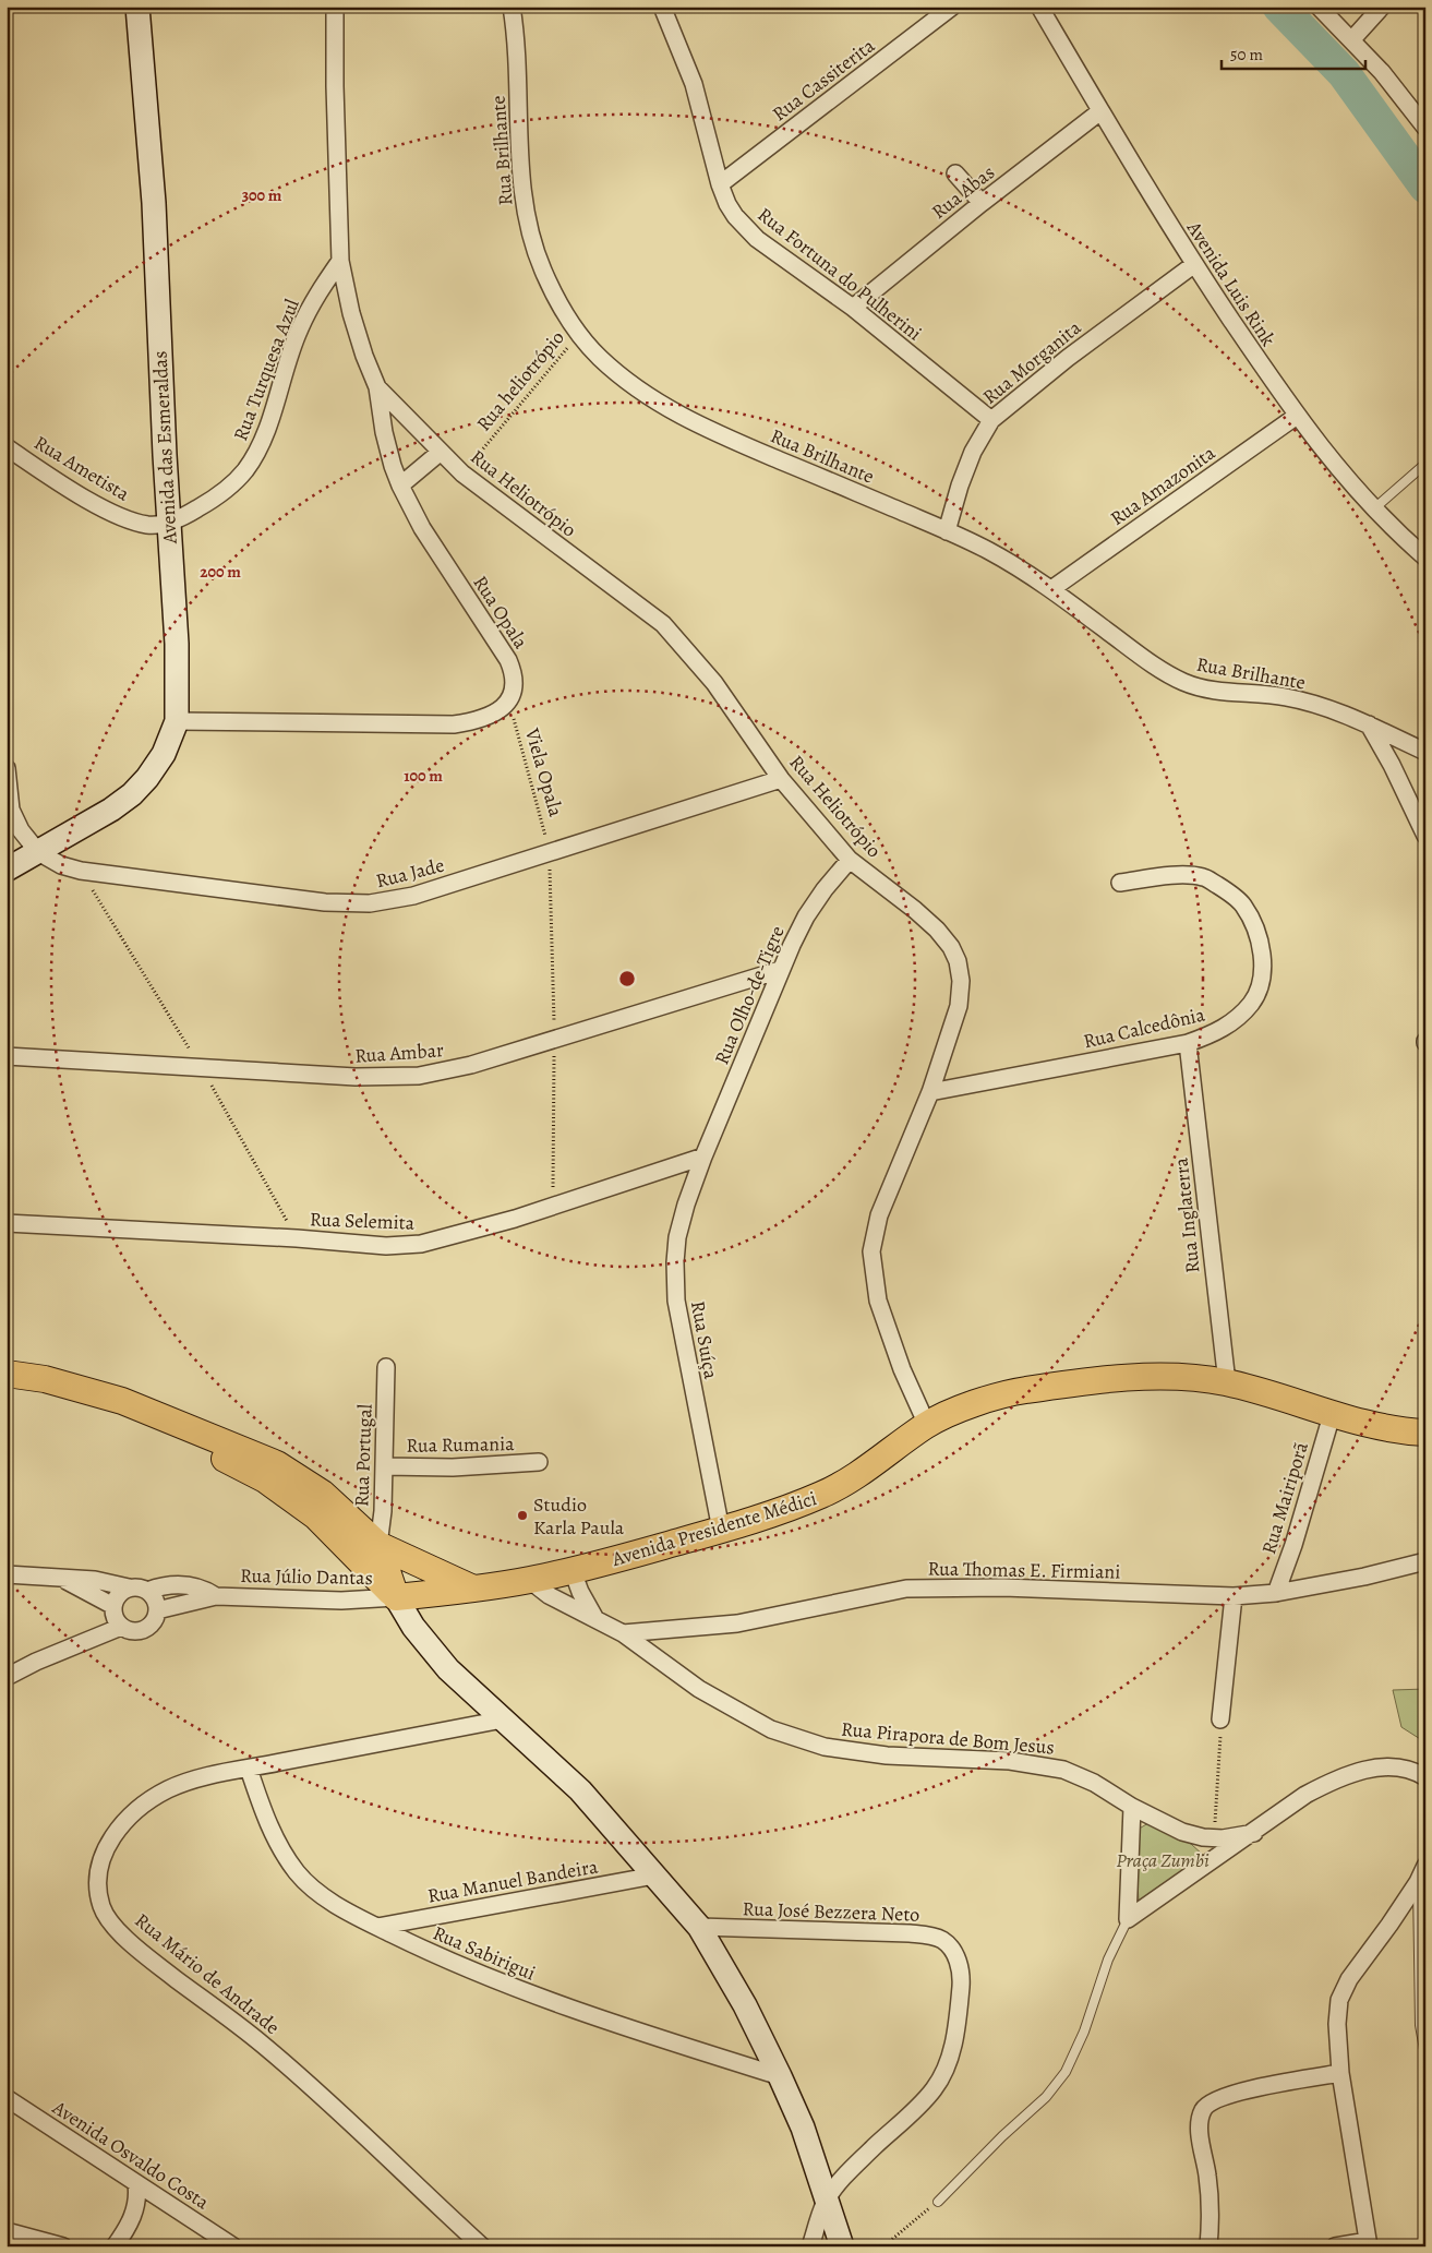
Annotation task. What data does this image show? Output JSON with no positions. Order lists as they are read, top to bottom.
{
  "streets": {
    "main road": ["Avenida das Esmeraldas", "Avenida Presidente Médici"],
    "street": [
      "Rua Cassiterita",
      "Rua Brilhante",
      "Rua Abas",
      "Rua Fortuna do Pulherini",
      "Avenida Luis Rink",
      "Rua Morganita",
      "Rua Turquesa Azul",
      "Rua Ametista",
      "Rua Amazonita",
      "Rua Heliotrópio",
      "Rua Opala",
      "Rua Jade",
      "Rua Olho-de-Tigre",
      "Rua Calcedônia",
      "Rua Ambar",
      "Rua Inglaterra",
      "Rua Selemita",
      "Rua Suíça",
      "Rua Rumania",
      "Rua Portugal",
      "Rua Mairiporã",
      "Rua Thomas E. Firmiani",
      "Rua Júlio Dantas",
      "Rua Pirapora de Bom Jesus",
      "Rua Manuel Bandeira",
      "Rua José Bezzera Neto",
      "Rua Sabirigui",
      "Rua Mário de Andrade",
      "Avenida Osvaldo Costa"
    ],
    "path": ["Rua heliotrópio", "Viela Opala"]
  },
  "crossings": [
    ["Rua Cassiterita", "Rua Fortuna do Pulherini"],
    ["Rua Brilhante", "Rua Morganita"],
    ["Rua Brilhante", "Rua heliotrópio"],
    ["Rua Brilhante", "Rua Amazonita"],
    ["Rua Abas", "Rua Fortuna do Pulherini"],
    ["Rua Abas", "Avenida Luis Rink"],
    ["Rua Fortuna do Pulherini", "Rua Morganita"],
    ["Avenida Luis Rink", "Rua Morganita"],
    ["Avenida Luis Rink", "Rua Amazonita"],
    ["Rua Turquesa Azul", "Avenida das Esmeraldas"],
    ["Rua Turquesa Azul", "Rua Ametista"],
    ["Rua heliotrópio", "Rua Heliotrópio"],
    ["Avenida das Esmeraldas", "Rua Ametista"],
    ["Avenida das Esmeraldas", "Rua Jade"],
    ["Rua Heliotrópio", "Rua Opala"],
    ["Rua Heliotrópio", "Rua Jade"],
    ["Rua Heliotrópio", "Rua Olho-de-Tigre"],
    ["Rua Heliotrópio", "Rua Calcedônia"],
    ["Rua Heliotrópio", "Avenida Presidente Médici"],
    ["Rua Opala", "Viela Opala"],
    ["Viela Opala", "Rua Jade"],
    ["Rua Olho-de-Tigre", "Rua Ambar"],
    ["Rua Olho-de-Tigre", "Rua Selemita"],
    ["Rua Olho-de-Tigre", "Rua Suíça"],
    ["Rua Calcedônia", "Rua Inglaterra"],
    ["Rua Inglaterra", "Avenida Presidente Médici"],
    ["Rua Selemita", "Rua Suíça"],
    ["Rua Suíça", "Avenida Presidente Médici"],
    ["Rua Rumania", "Rua Portugal"],
    ["Rua Mairiporã", "Avenida Presidente Médici"],
    ["Rua Mairiporã", "Rua Thomas E. Firmiani"],
    ["Avenida Presidente Médici", "Rua Júlio Dantas"],
    ["Avenida Presidente Médici", "Rua Pirapora de Bom Jesus"],
    ["Rua Thomas E. Firmiani", "Rua Pirapora de Bom Jesus"],
    ["Rua Manuel Bandeira", "Rua Sabirigui"],
    ["Rua Sabirigui", "Rua Mário de Andrade"]
  ],
  "parks": ["Praça Zumbi"],
  "places": ["Studio Karla Paula"],
  "scale_bar": "50 m",
  "rings": ["300 m", "200 m", "100 m"]
}
